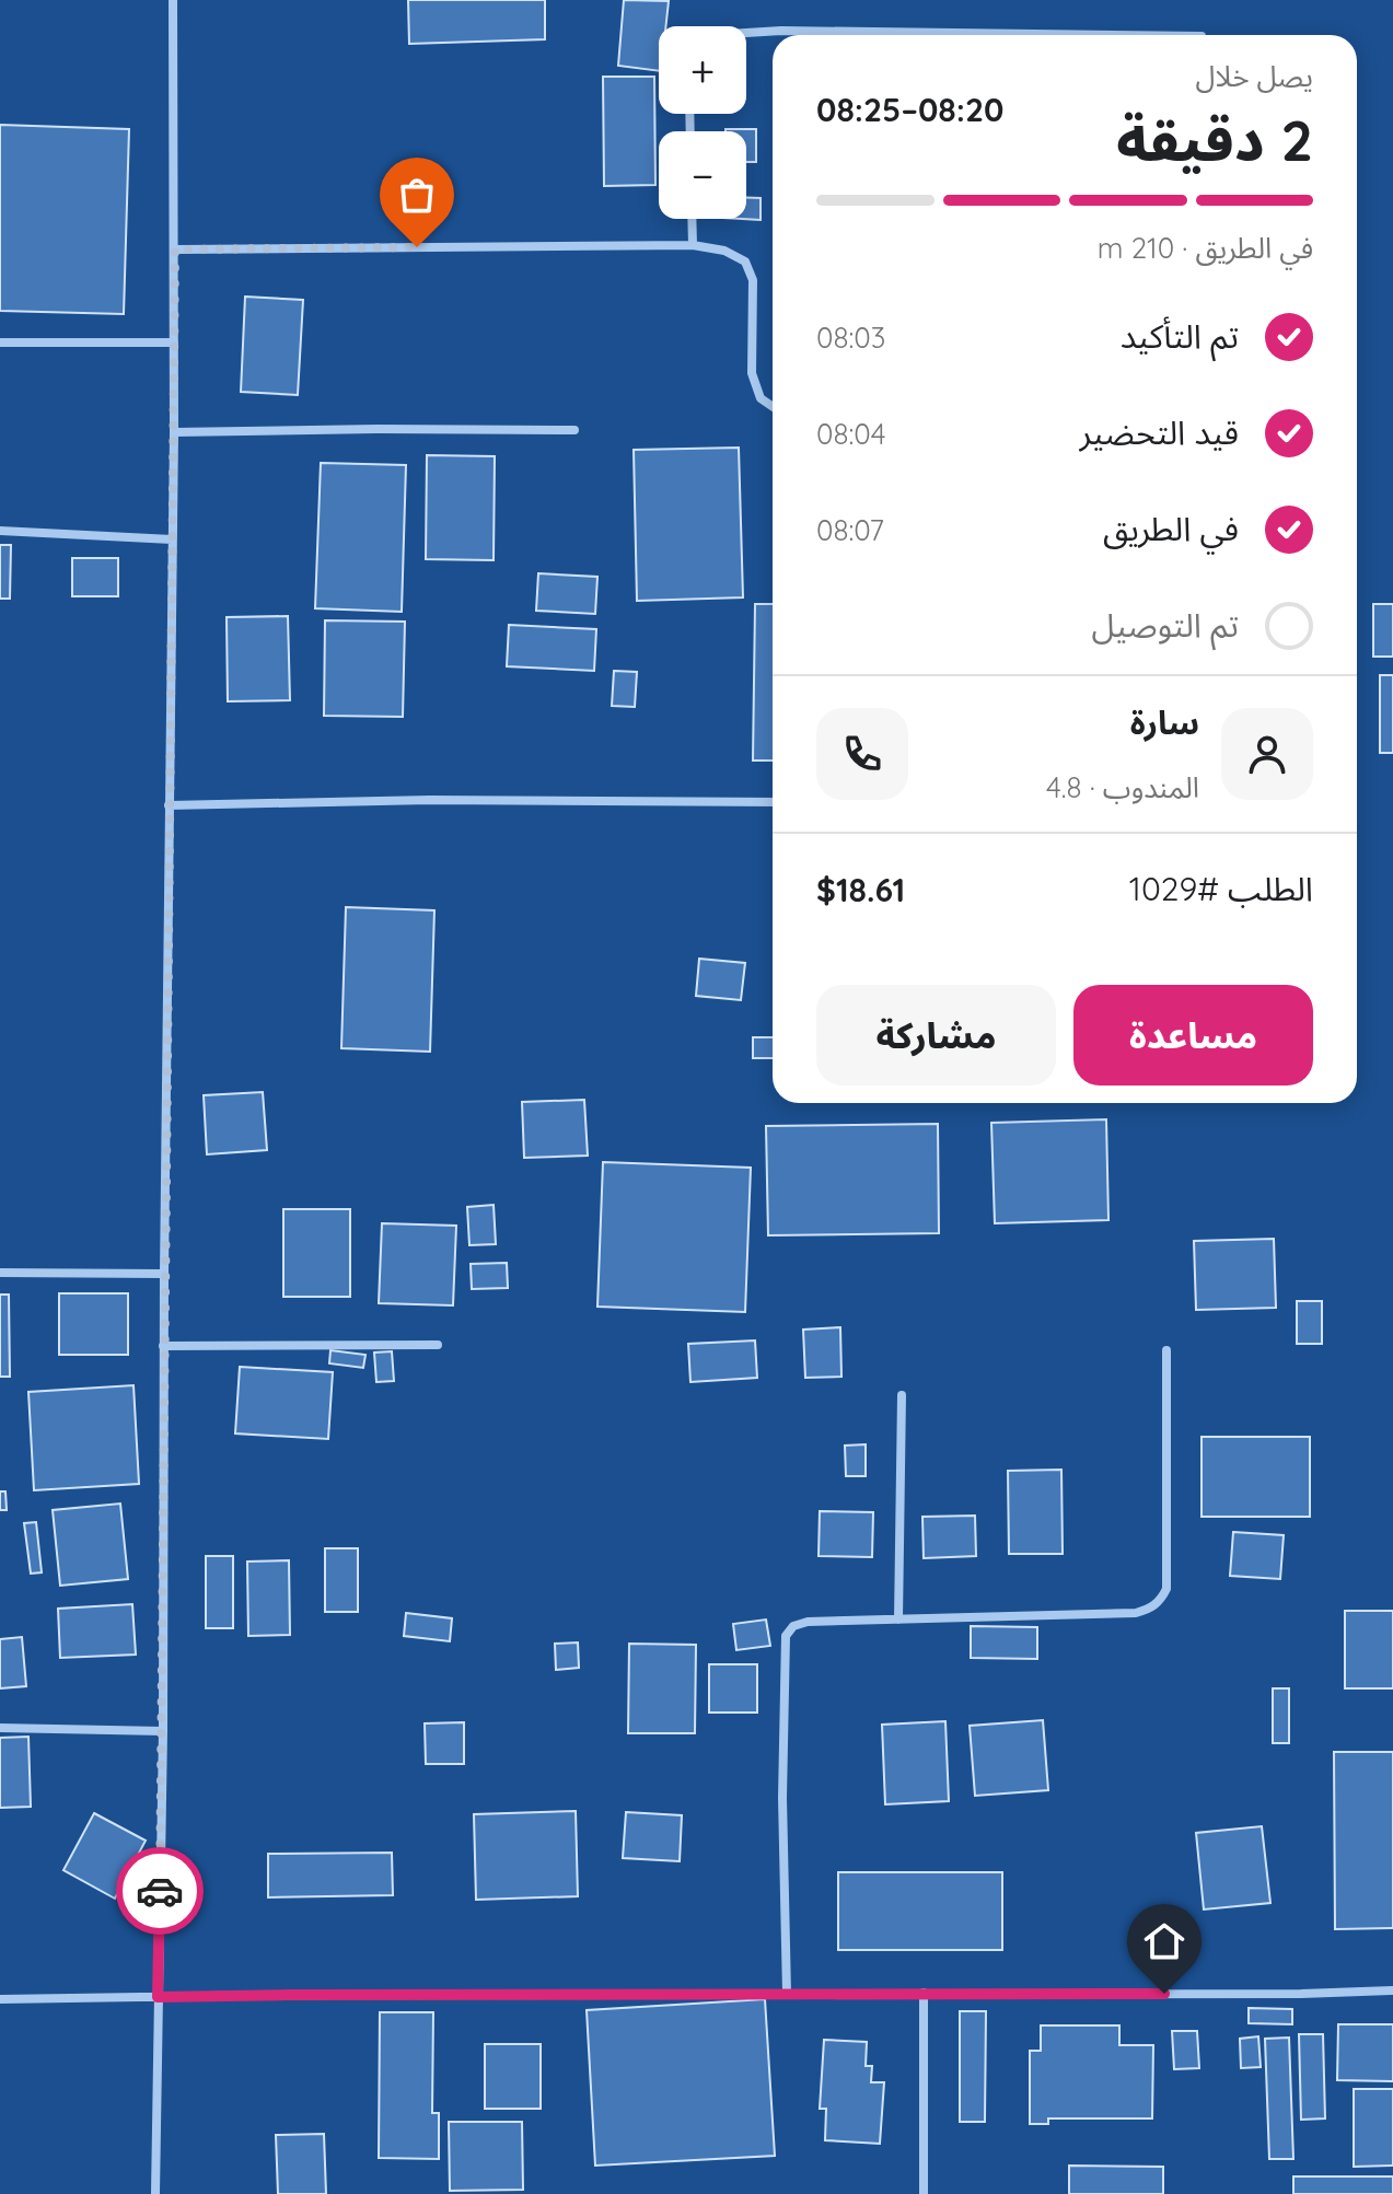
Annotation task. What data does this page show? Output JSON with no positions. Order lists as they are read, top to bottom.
{
  "page": {
    "map_buttons": ["+", "−"],
    "heading": ["2 دقيقة", "يصل خلال", "08:20–08:25"],
    "panel": [
      "سارة",
      "المندوب · 4.8",
      "الطلب #1029",
      "$18.61"
    ],
    "bar": "في الطريق · 210 m",
    "list": [
      ["تم التأكيد", "08:03"],
      ["قيد التحضير", "08:04"],
      ["في الطريق", "08:07"],
      "تم التوصيل"
    ],
    "buttons": ["مساعدة", "مشاركة"]
  }
}
